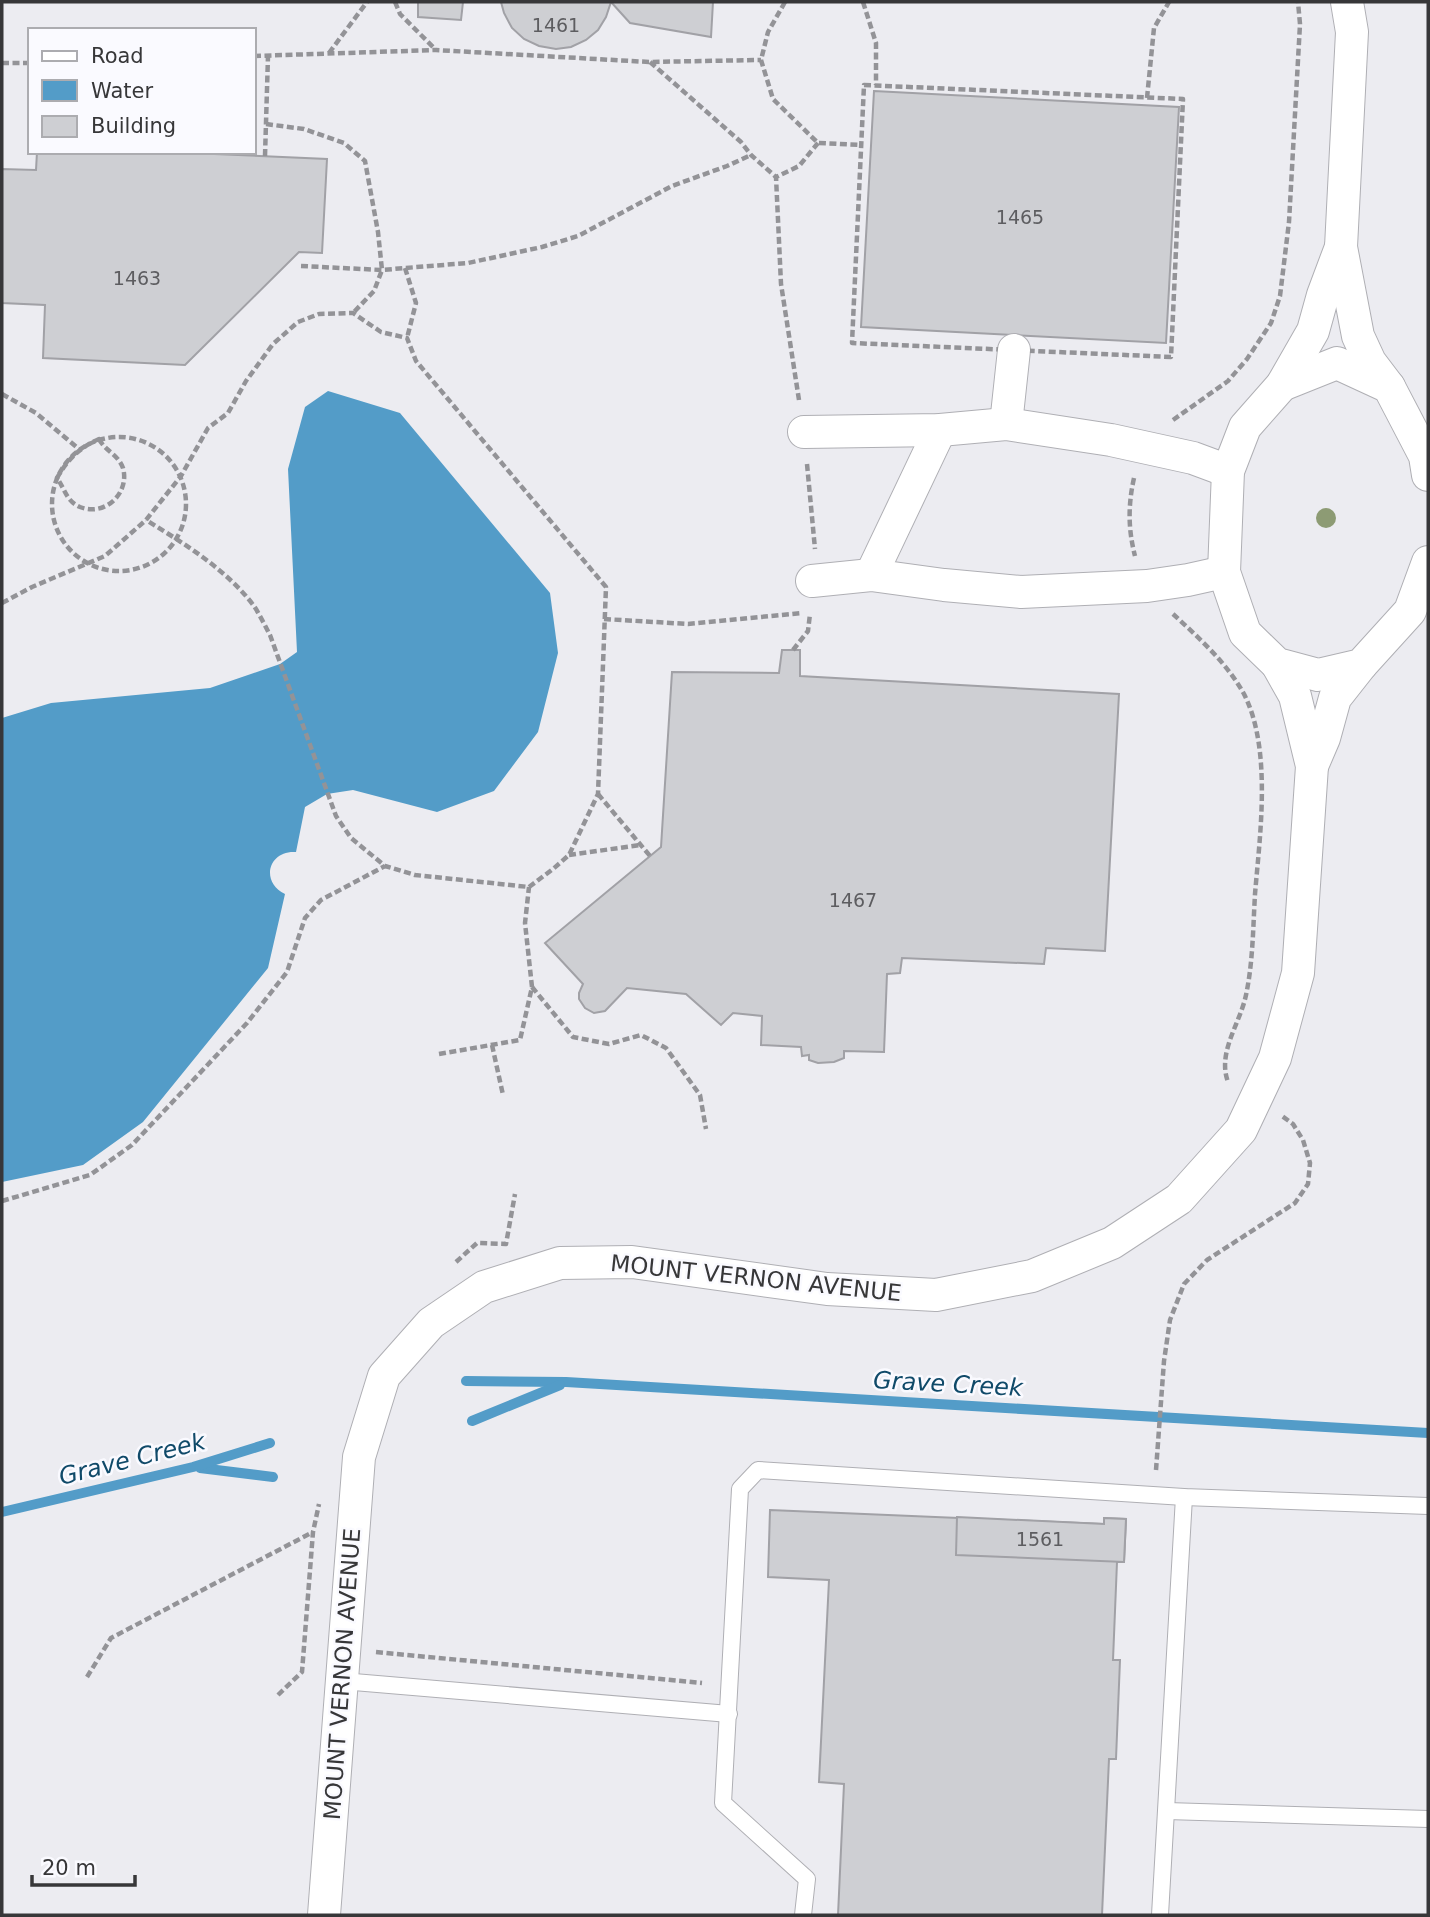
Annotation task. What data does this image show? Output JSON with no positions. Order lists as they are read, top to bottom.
{
  "streets": {
    "street": ["MOUNT VERNON AVENUE"]
  },
  "water": ["Grave Creek"],
  "house_numbers": [
    "1461",
    "1465",
    "1463",
    "1467",
    "1561"
  ],
  "legend": ["Road", "Water", "Building"],
  "scale_bar": "20 m"
}
